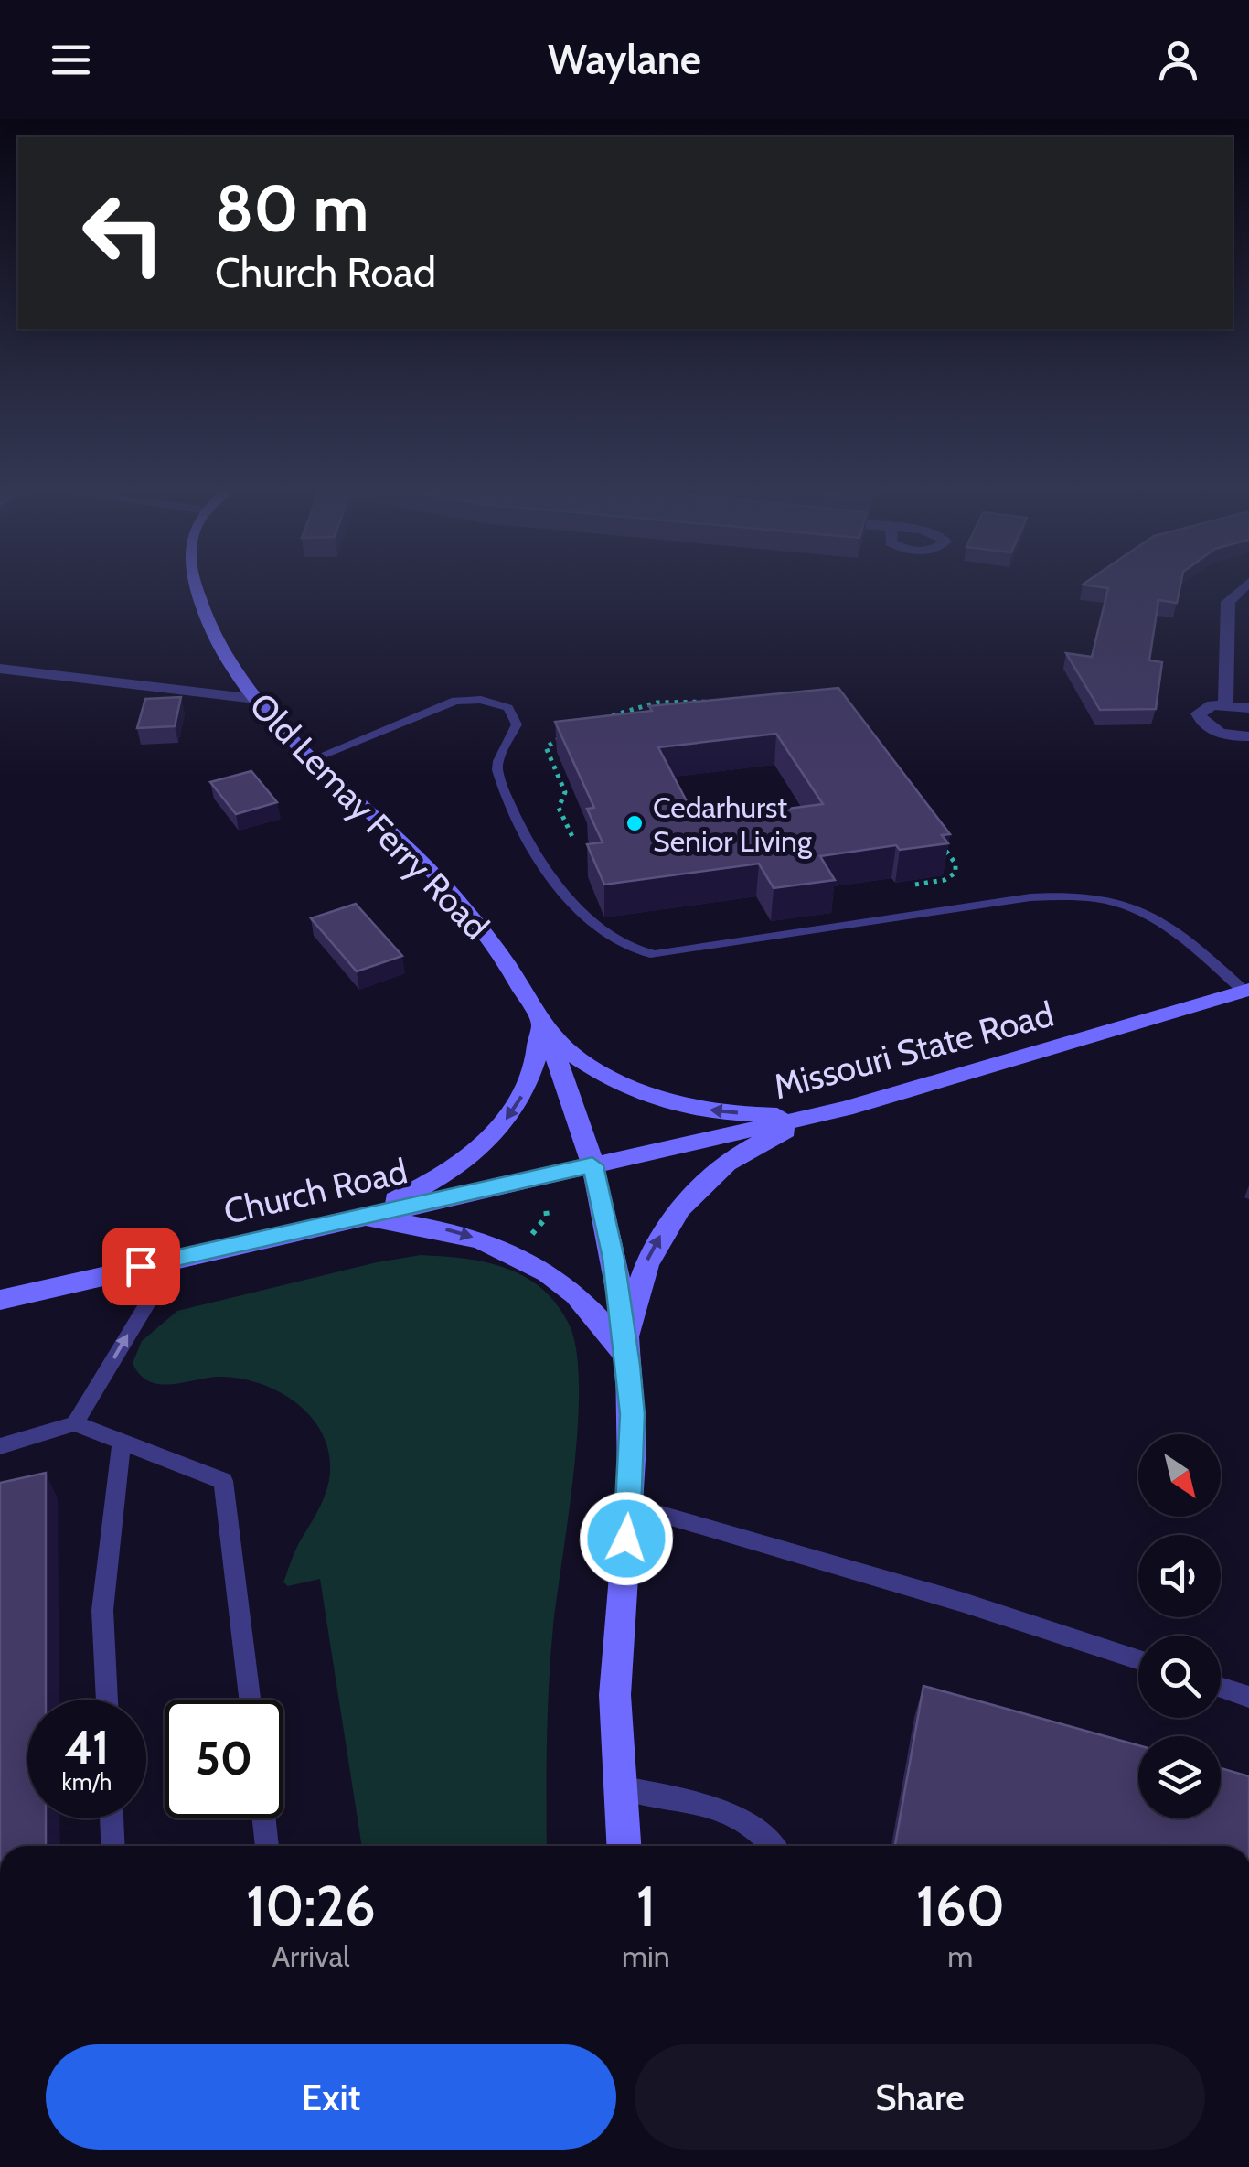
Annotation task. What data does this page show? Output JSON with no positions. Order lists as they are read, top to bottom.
{
  "streets": {
    "main road": ["Old Lemay Ferry Road", "Missouri State Road", "Church Road"]
  },
  "crossings": [
    ["Old Lemay Ferry Road", "Missouri State Road"],
    ["Old Lemay Ferry Road", "Church Road"],
    ["Missouri State Road", "Church Road"]
  ],
  "places": ["Cedarhurst Senior Living"],
  "north": "bottom right",
  "page": {
    "header": "Waylane",
    "turn": ["80 m", "Church Road"],
    "speed": "41 km/h",
    "limit": "50",
    "eta": [
      "10:26",
      "Arrival",
      "1",
      "min",
      "160",
      "m"
    ],
    "buttons": ["Exit", "Share"]
  }
}
